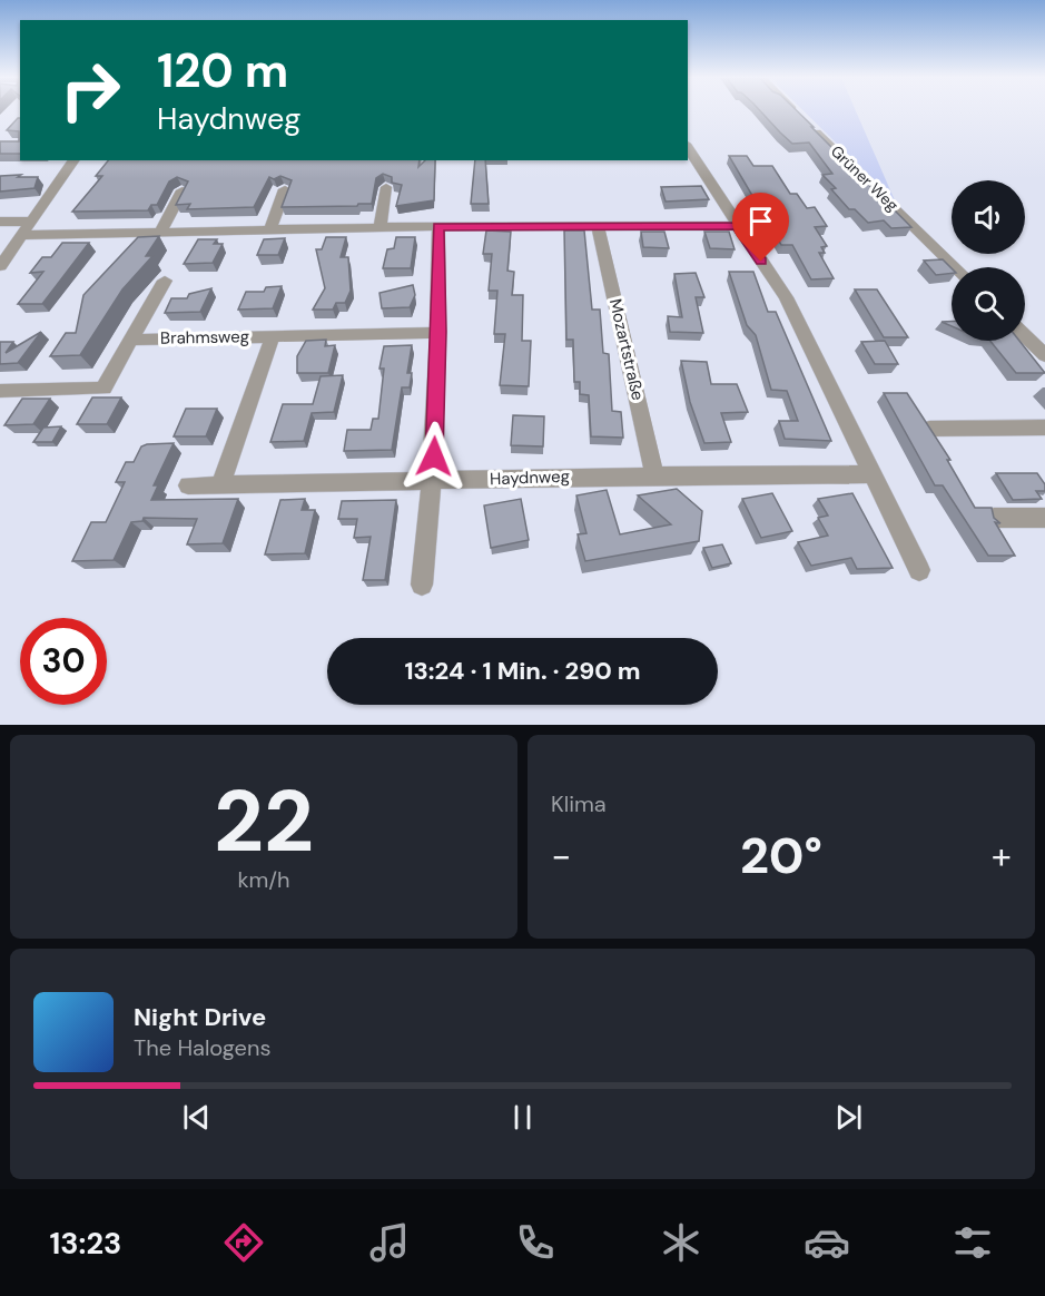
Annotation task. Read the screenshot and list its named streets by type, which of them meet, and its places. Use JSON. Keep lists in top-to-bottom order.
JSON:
{
  "streets": {
    "street": [
      "Grüner Weg",
      "Brahmsweg",
      "Mozartstraße",
      "Haydnweg"
    ]
  },
  "crossings": [
    ["Mozartstraße", "Haydnweg"]
  ],
  "page": {
    "turn": ["120 m", "Haydnweg"],
    "limit": "30",
    "trip": "13:24 · 1 Min. · 290 m",
    "tile": [
      ["22", "km/h"],
      "Klima"
    ],
    "heat": ["−", "20°", "+"],
    "song": ["Night Drive", "The Halogens"],
    "tabs": "13:23"
  }
}
